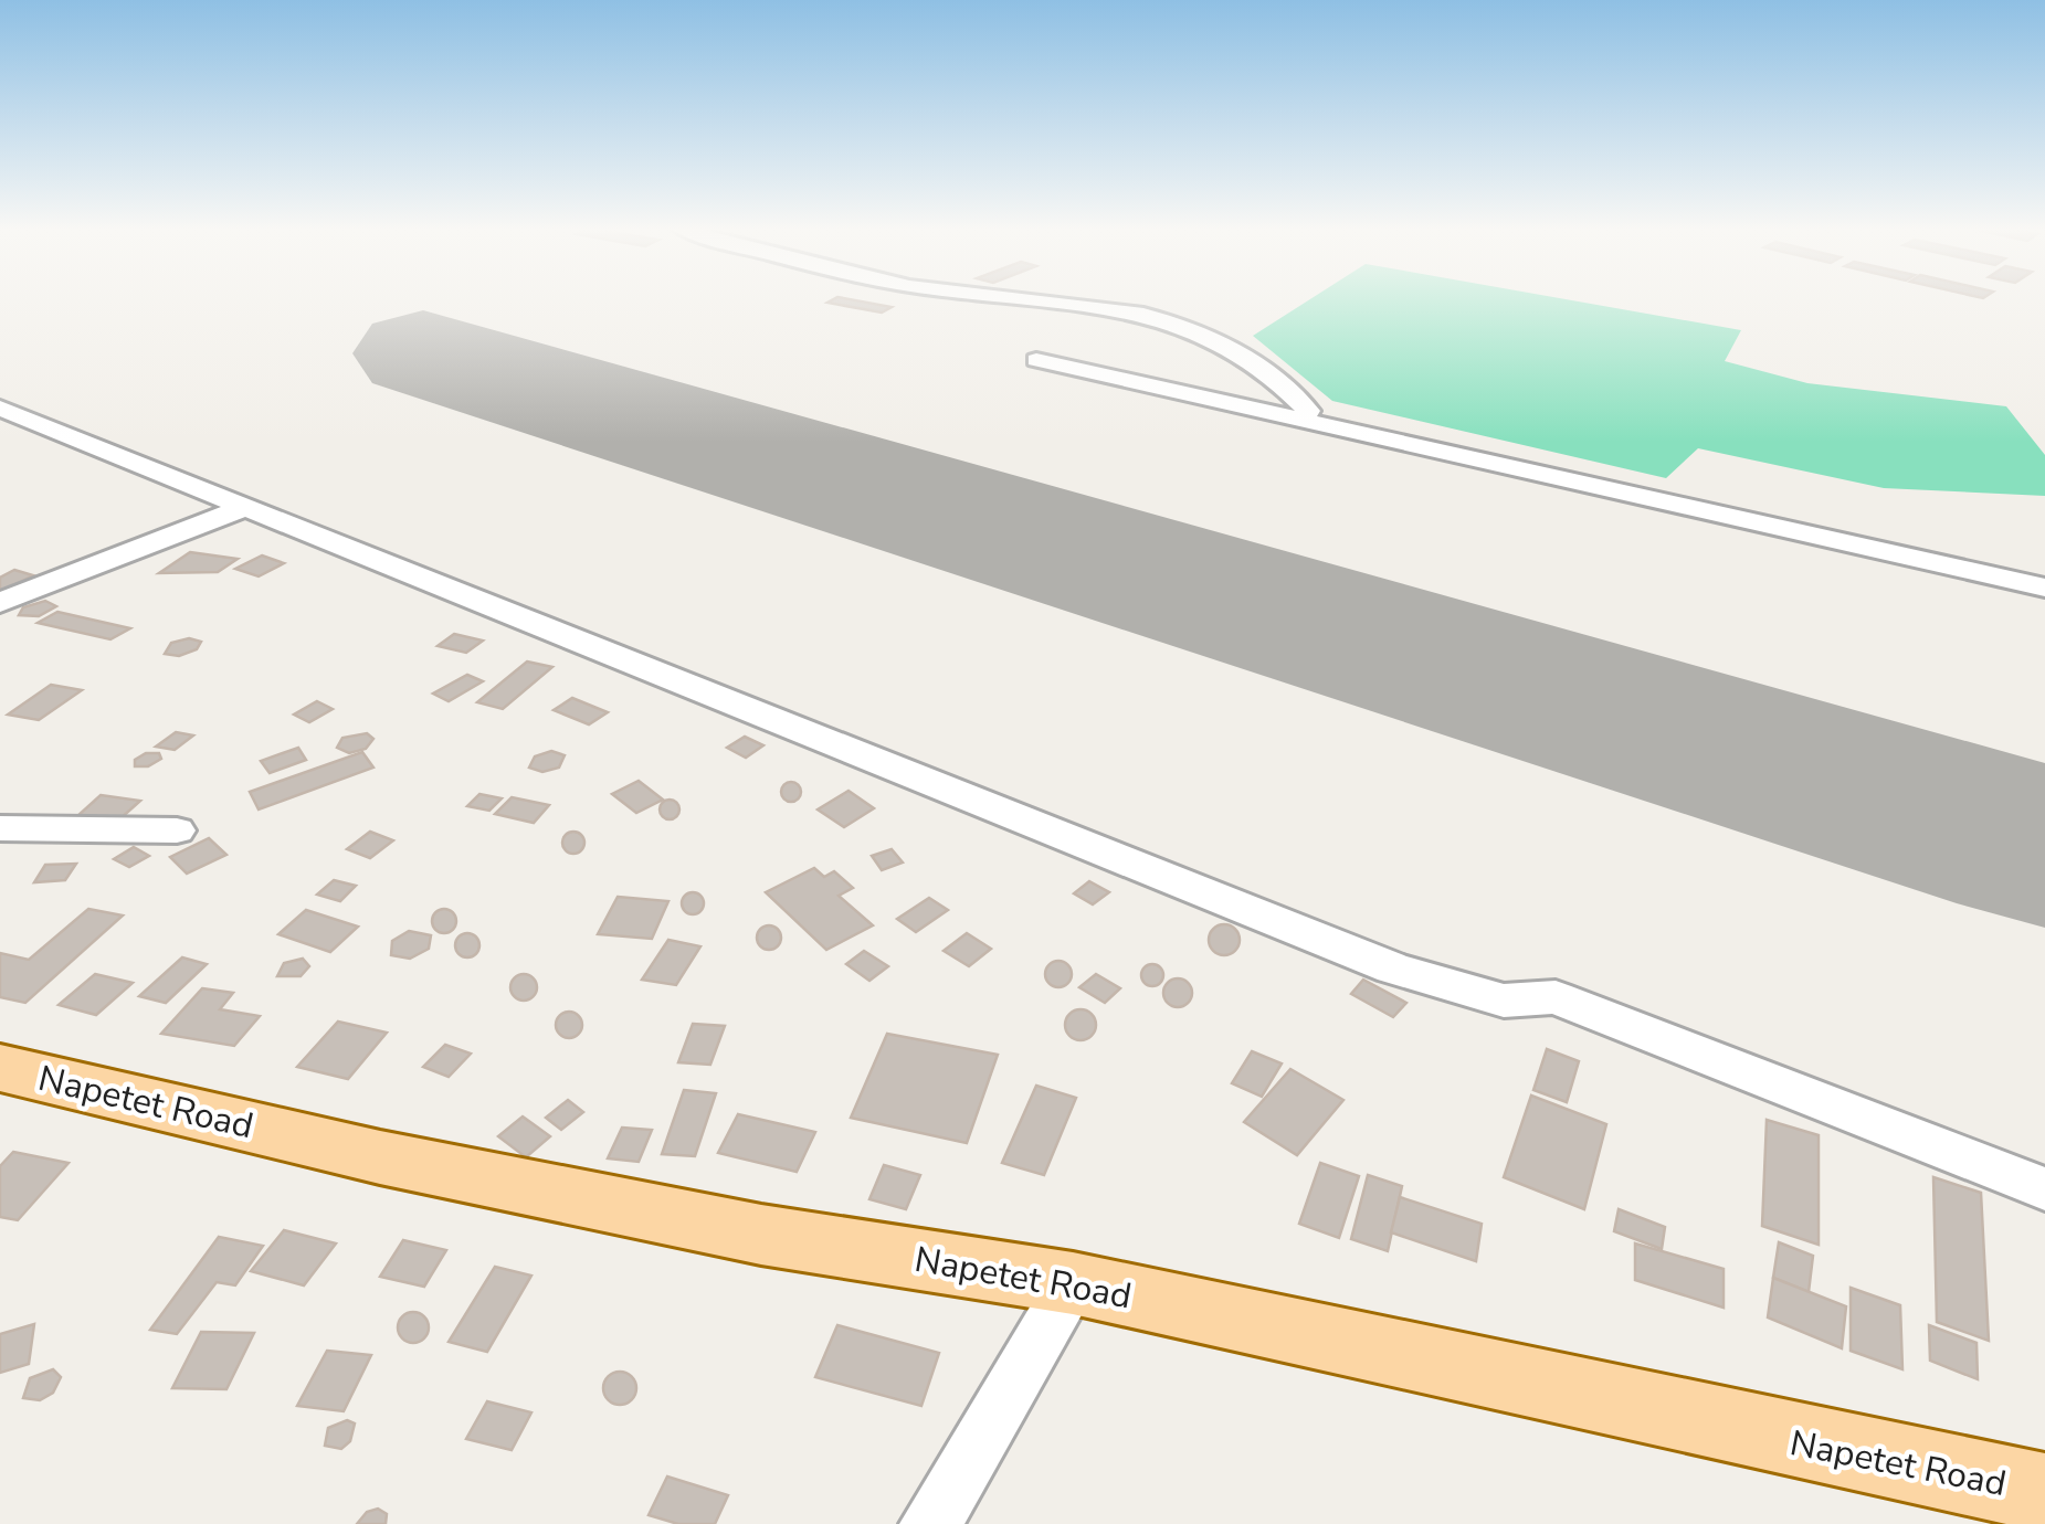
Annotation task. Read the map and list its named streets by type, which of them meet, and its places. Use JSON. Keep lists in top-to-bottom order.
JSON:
{
  "streets": {
    "main road": ["Napetet Road"]
  }
}
